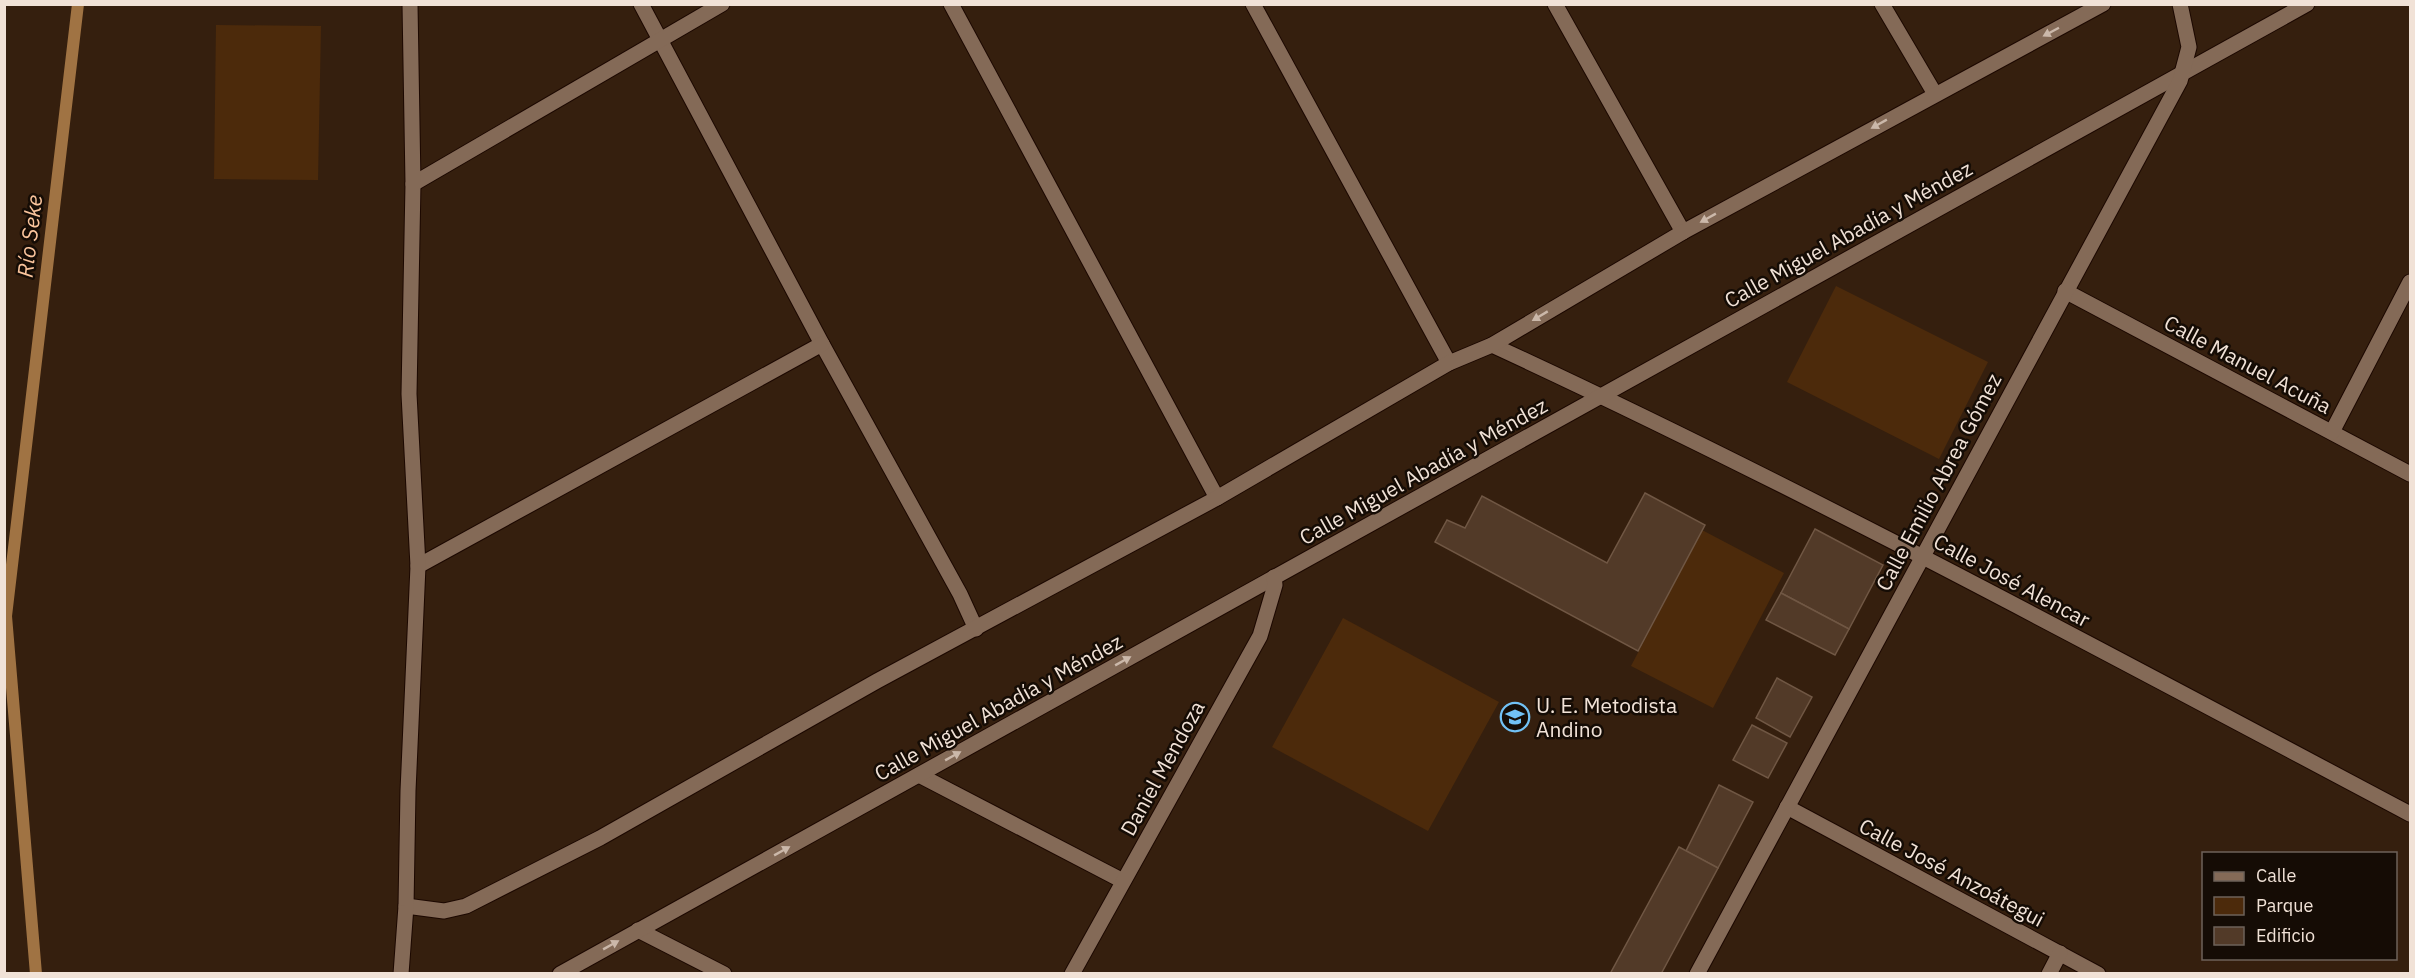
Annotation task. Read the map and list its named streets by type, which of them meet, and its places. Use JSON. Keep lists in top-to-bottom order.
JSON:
{
  "streets": {
    "street": [
      "Calle Miguel Abadía y Méndez",
      "Calle Manuel Acuña",
      "Calle Emilio Abrea Gómez",
      "Calle José Alencar",
      "Daniel Mendoza",
      "Calle José Anzoátegui"
    ]
  },
  "crossings": [
    ["Calle Miguel Abadía y Méndez", "Calle Emilio Abrea Gómez"],
    ["Calle Miguel Abadía y Méndez", "Calle José Alencar"],
    ["Calle Miguel Abadía y Méndez", "Daniel Mendoza"],
    ["Calle Manuel Acuña", "Calle Emilio Abrea Gómez"],
    ["Calle Emilio Abrea Gómez", "Calle José Alencar"],
    ["Calle Emilio Abrea Gómez", "Calle José Anzoátegui"]
  ],
  "water": ["Río Seke"],
  "places": {
    "school or university": ["U. E. Metodista Andino"]
  },
  "legend": ["Calle", "Parque", "Edificio"]
}
